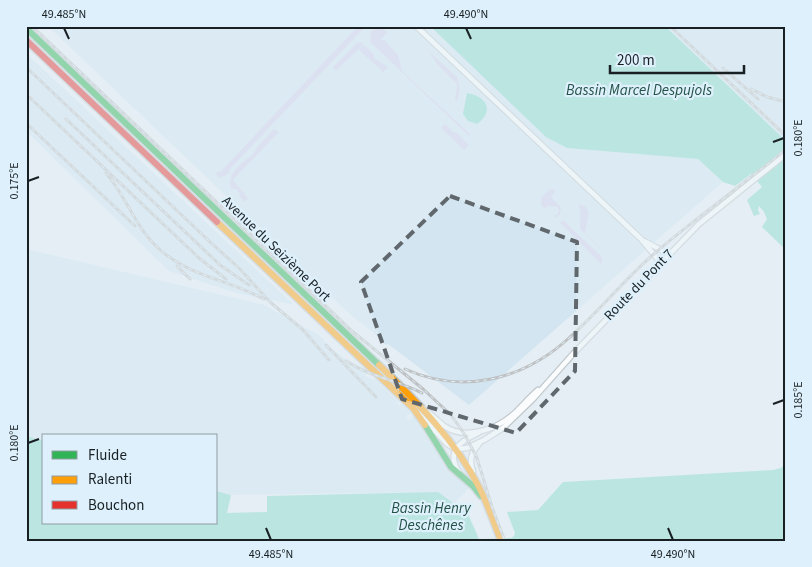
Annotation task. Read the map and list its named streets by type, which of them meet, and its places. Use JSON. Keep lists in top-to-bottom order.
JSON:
{
  "streets": {
    "main road": ["Avenue du Seizième Port"],
    "street": ["Route du Pont 7"]
  },
  "water": ["Bassin Marcel Despujols", "Bassin Henry Deschênes"],
  "legend": ["Fluide", "Ralenti", "Bouchon"],
  "scale_bar": "200 m",
  "coordinates": [
    "49.485°N",
    "49.490°N",
    "0.180°E",
    "0.175°E",
    "0.185°E"
  ]
}
